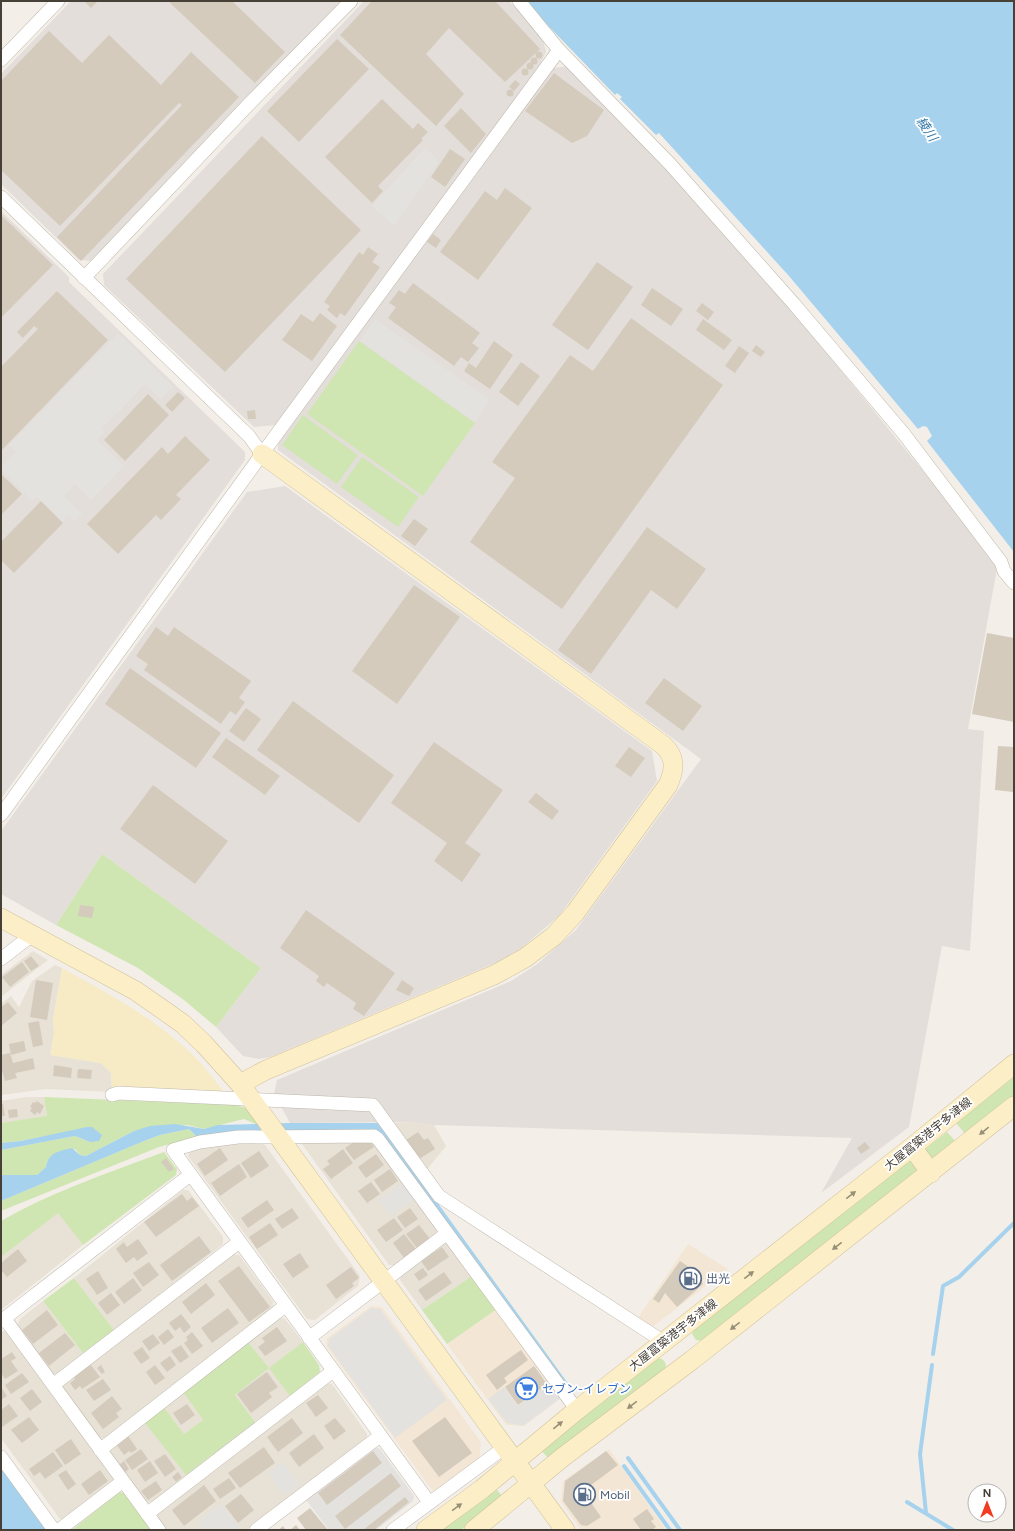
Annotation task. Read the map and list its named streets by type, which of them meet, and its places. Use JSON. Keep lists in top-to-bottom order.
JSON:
{
  "streets": {
    "street": ["大屋冨築港宇多津線"]
  },
  "water": ["綾川"],
  "places": {
    "fuel station": ["出光", "Mobil"],
    "supermarket": ["セブン-イレブン"]
  },
  "north": "top"
}
